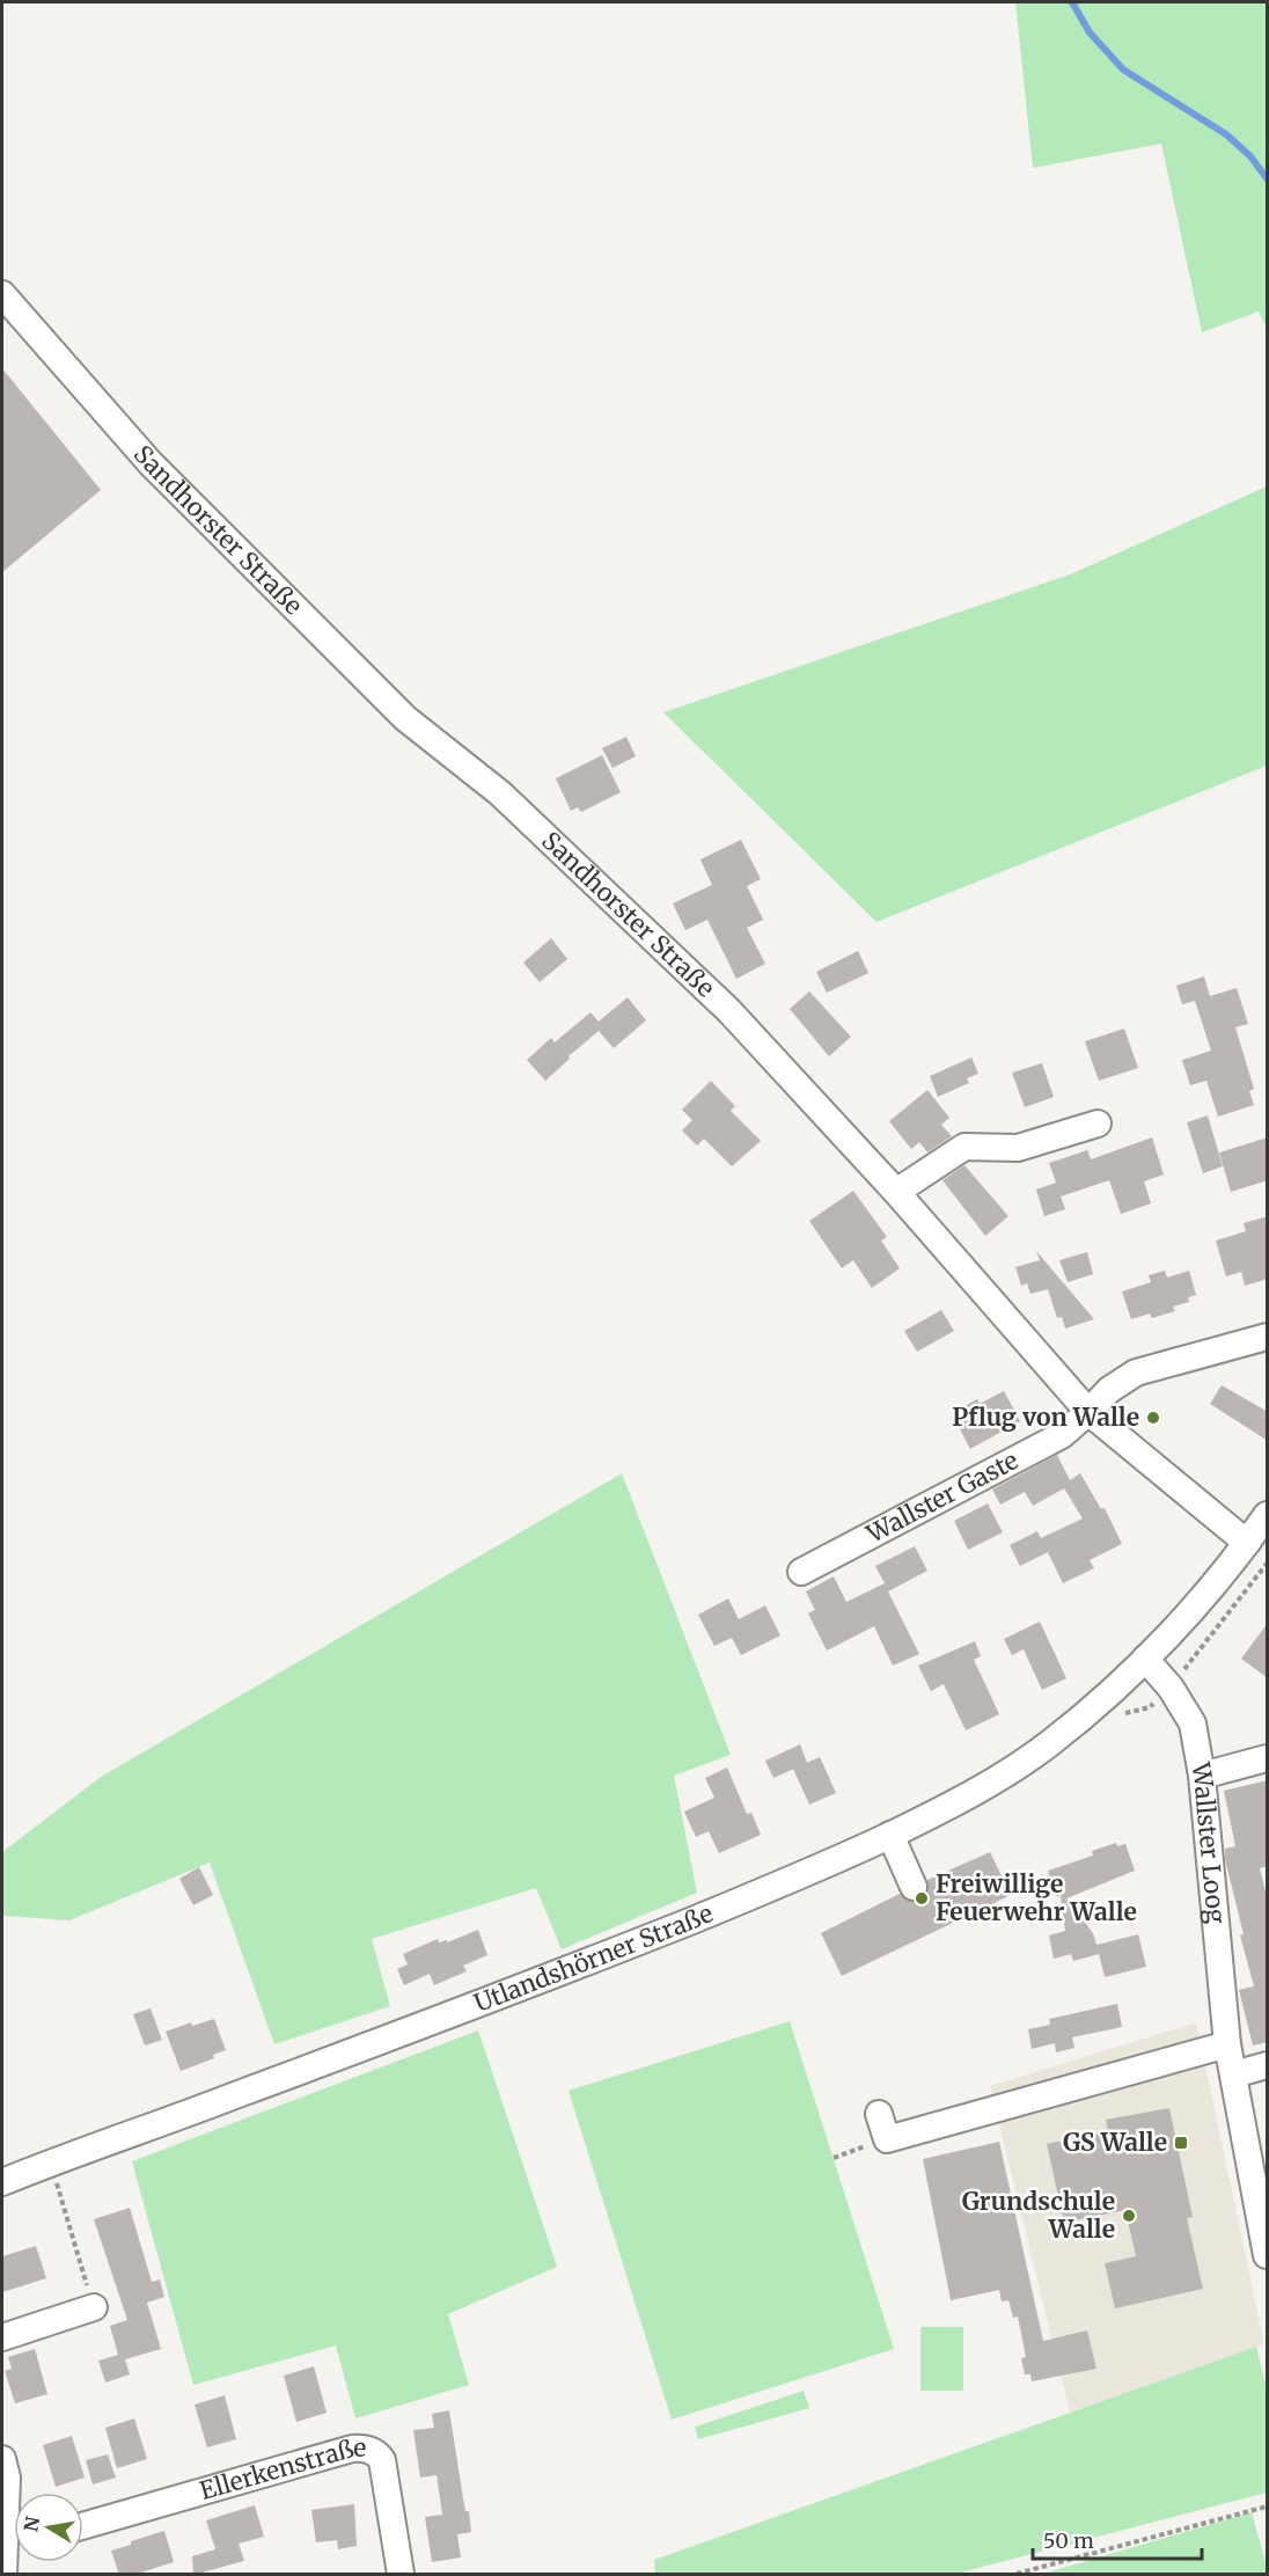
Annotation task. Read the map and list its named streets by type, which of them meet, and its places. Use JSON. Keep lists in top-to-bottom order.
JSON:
{
  "streets": {
    "street": [
      "Sandhorster Straße",
      "Wallster Gaste",
      "Wallster Loog",
      "Utlandshörner Straße",
      "Ellerkenstraße"
    ]
  },
  "crossings": [
    ["Sandhorster Straße", "Wallster Gaste"],
    ["Sandhorster Straße", "Utlandshörner Straße"],
    ["Wallster Loog", "Utlandshörner Straße"]
  ],
  "places": {
    "other": ["Pflug von Walle", "Freiwillige Feuerwehr Walle", "Grundschule Walle"],
    "transit": ["GS Walle"]
  },
  "scale_bar": "50 m",
  "north": "left"
}
